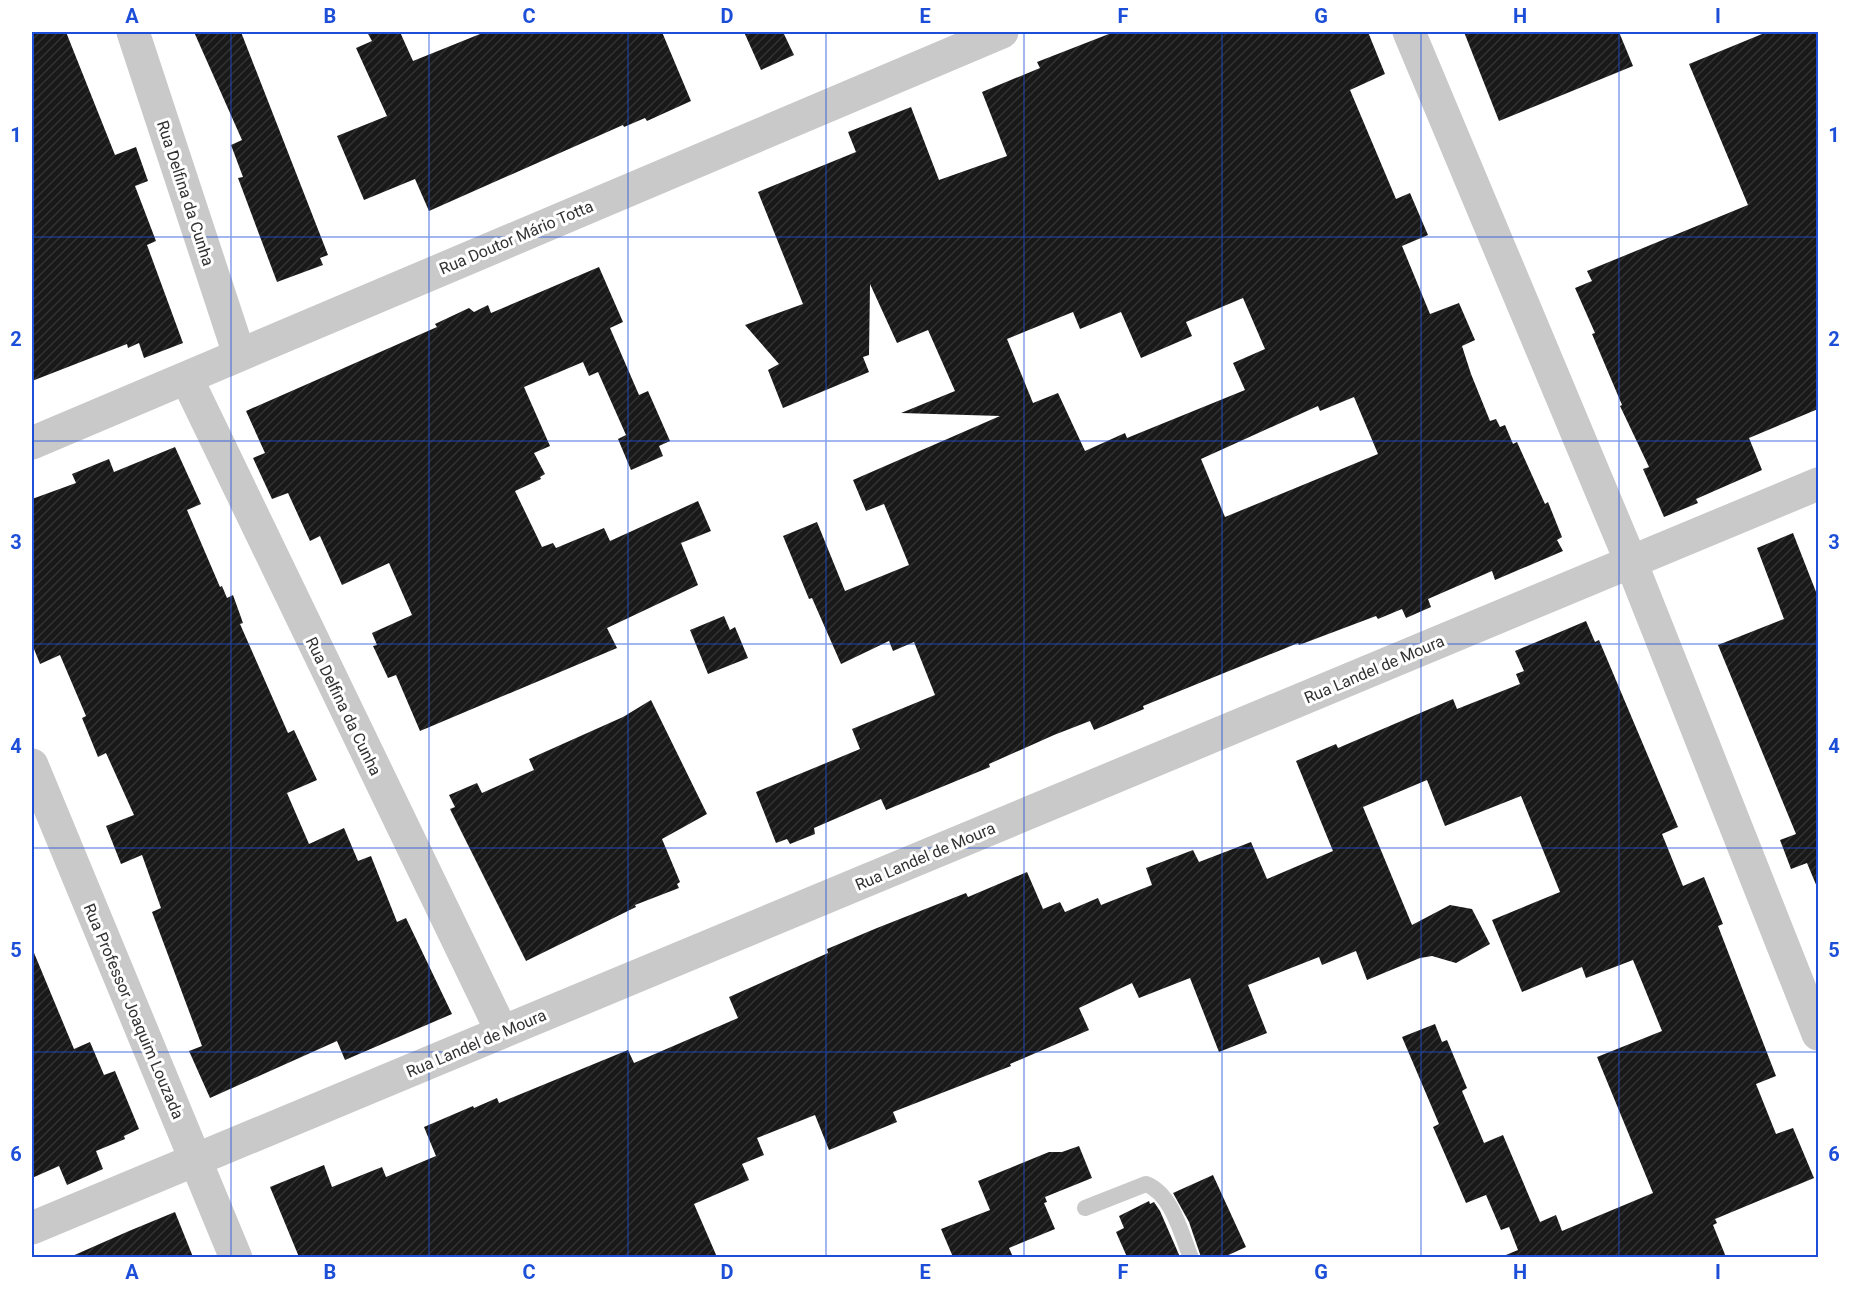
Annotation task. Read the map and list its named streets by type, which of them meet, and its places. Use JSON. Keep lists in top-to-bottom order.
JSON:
{
  "streets": {
    "street": [
      "Rua Delfina da Cunha",
      "Rua Doutor Mário Totta",
      "Rua Landel de Moura",
      "Rua Professor Joaquim Louzada"
    ]
  },
  "crossings": [
    ["Rua Delfina da Cunha", "Rua Doutor Mário Totta"],
    ["Rua Delfina da Cunha", "Rua Landel de Moura"],
    ["Rua Landel de Moura", "Rua Professor Joaquim Louzada"]
  ],
  "grid": {
    "columns": [
      "A",
      "B",
      "C",
      "D",
      "E",
      "F",
      "G",
      "H",
      "I"
    ],
    "rows": [
      "1",
      "2",
      "3",
      "4",
      "5",
      "6"
    ]
  }
}
